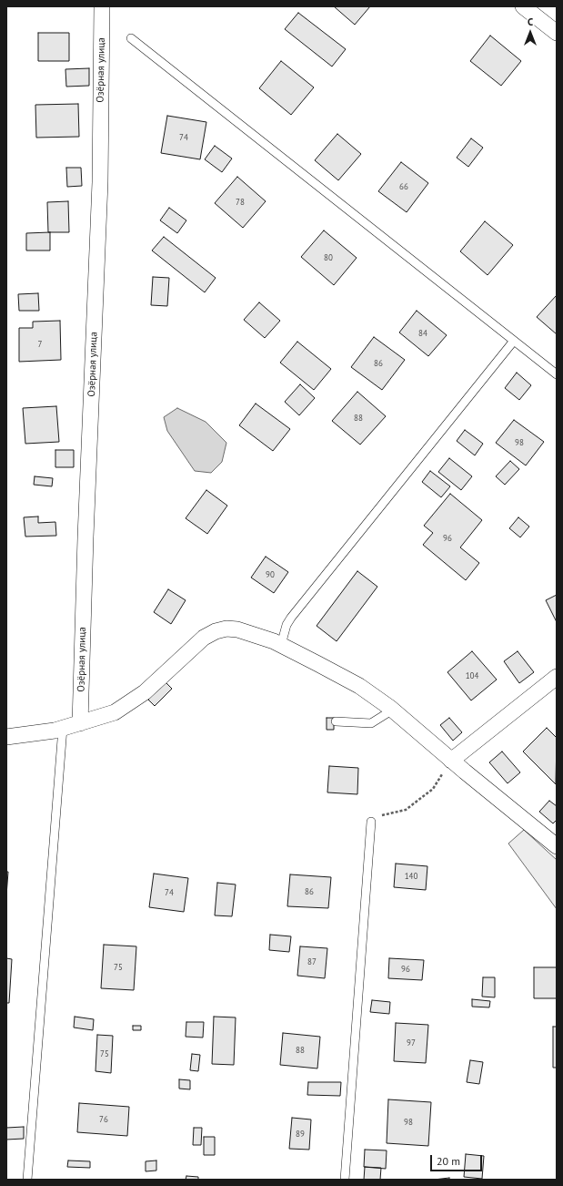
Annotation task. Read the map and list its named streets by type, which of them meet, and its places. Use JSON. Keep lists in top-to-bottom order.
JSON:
{
  "streets": {
    "street": ["Озёрная улица"]
  },
  "house_numbers": [
    "74",
    "66",
    "78",
    "80",
    "84",
    "7",
    "86",
    "88",
    "98",
    "96",
    "90",
    "104",
    "140",
    "86",
    "74",
    "87",
    "75",
    "96",
    "97",
    "88",
    "75",
    "76",
    "98",
    "89"
  ],
  "scale_bar": "20 m",
  "north": "top"
}
